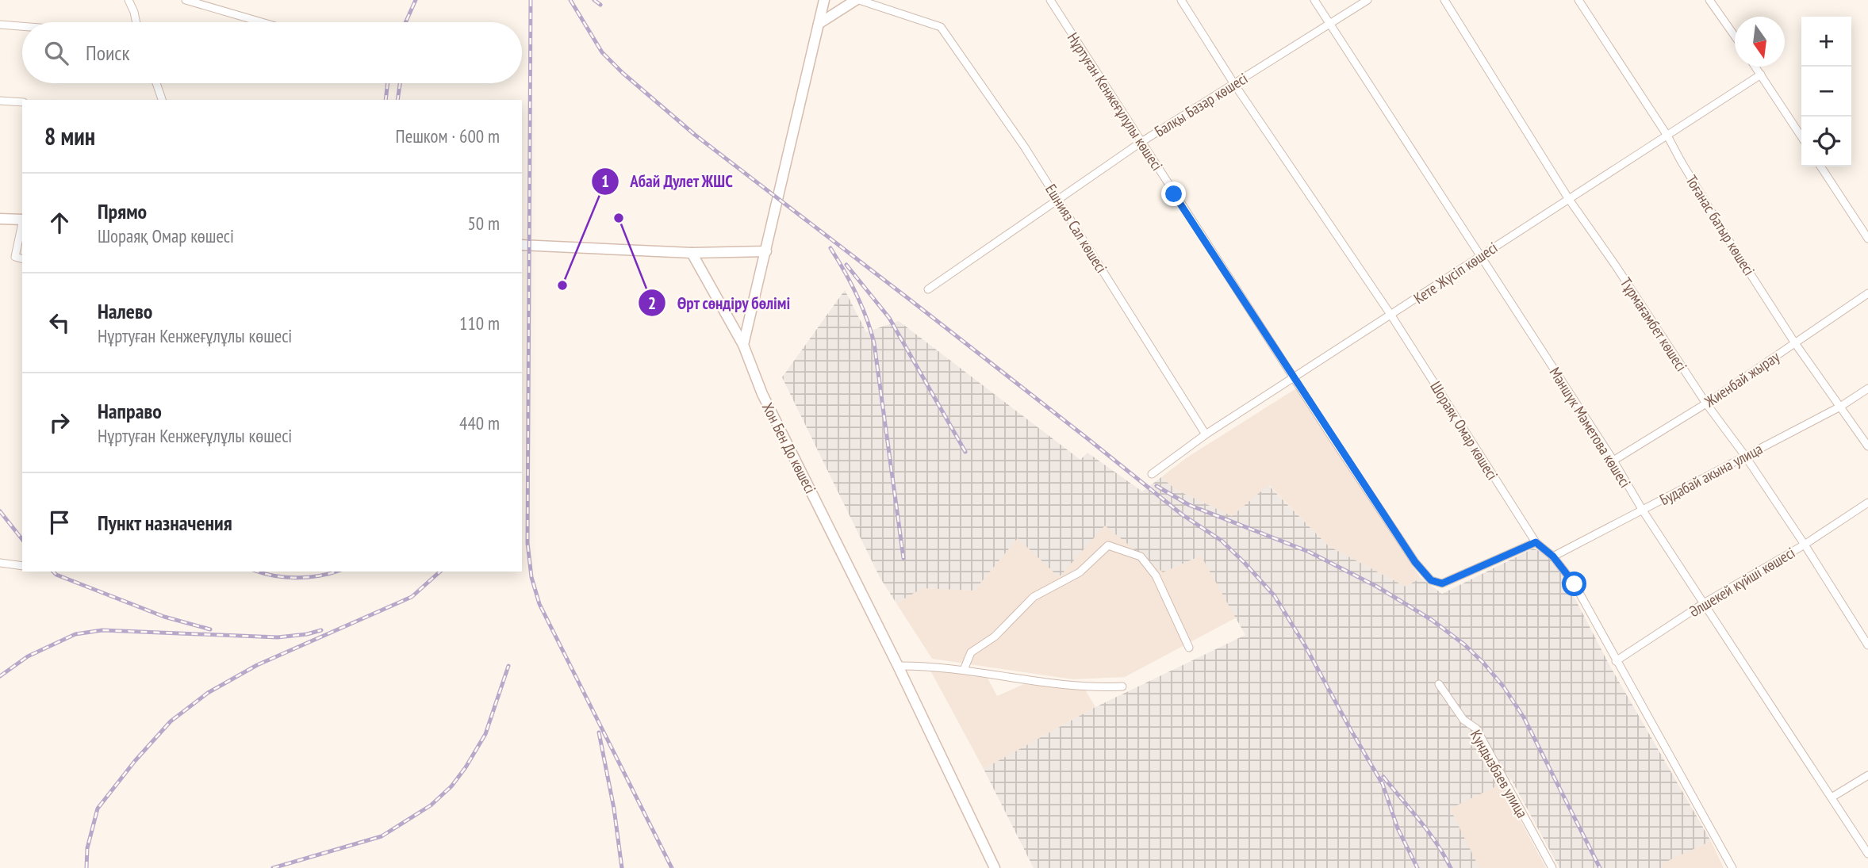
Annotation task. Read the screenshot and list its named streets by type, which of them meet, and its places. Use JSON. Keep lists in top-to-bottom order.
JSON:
{
  "streets": {
    "street": [
      "Нұртуған Кенжеғұлұлы көшесі",
      "Балқы Базар көшесі",
      "Тоғанас батыр көшесі",
      "Ешнияз Сал көшесі",
      "Кете Жүсіп көшесі",
      "Тұрмағамбет көшесі",
      "Жиенбай жырау",
      "Мәншүк Мәметова көшесі",
      "Шораяқ Омар көшесі",
      "Хон Бен До көшесі",
      "Будабай акына улица",
      "Әлшекей күйші көшесі",
      "Кундызбаев улица"
    ]
  },
  "crossings": [
    ["Нұртуған Кенжеғұлұлы көшесі", "Балқы Базар көшесі"],
    ["Нұртуған Кенжеғұлұлы көшесі", "Кете Жүсіп көшесі"],
    ["Нұртуған Кенжеғұлұлы көшесі", "Шораяқ Омар көшесі"],
    ["Балқы Базар көшесі", "Ешнияз Сал көшесі"],
    ["Балқы Базар көшесі", "Мәншүк Мәметова көшесі"],
    ["Балқы Базар көшесі", "Шораяқ Омар көшесі"],
    ["Тоғанас батыр көшесі", "Кете Жүсіп көшесі"],
    ["Тоғанас батыр көшесі", "Жиенбай жырау"],
    ["Тоғанас батыр көшесі", "Будабай акына улица"],
    ["Ешнияз Сал көшесі", "Кете Жүсіп көшесі"],
    ["Кете Жүсіп көшесі", "Тұрмағамбет көшесі"],
    ["Кете Жүсіп көшесі", "Мәншүк Мәметова көшесі"],
    ["Кете Жүсіп көшесі", "Шораяқ Омар көшесі"],
    ["Тұрмағамбет көшесі", "Жиенбай жырау"],
    ["Тұрмағамбет көшесі", "Будабай акына улица"],
    ["Тұрмағамбет көшесі", "Әлшекей күйші көшесі"],
    ["Жиенбай жырау", "Мәншүк Мәметова көшесі"],
    ["Мәншүк Мәметова көшесі", "Будабай акына улица"],
    ["Мәншүк Мәметова көшесі", "Әлшекей күйші көшесі"],
    ["Шораяқ Омар көшесі", "Будабай акына улица"],
    ["Шораяқ Омар көшесі", "Әлшекей күйші көшесі"]
  ],
  "places": ["Өрт сөндіру бөлімі", "Абай Дулет ЖШС"],
  "north": "bottom",
  "page": {
    "map_buttons": ["+", "−"],
    "search": "Поиск",
    "heading": ["8 мин", "Пешком · 600 m"],
    "list": [
      ["Прямо", "Шораяқ Омар көшесі", "50 m"],
      ["Налево", "Нұртуған Кенжеғұлұлы көшесі", "110 m"],
      ["Направо", "Нұртуған Кенжеғұлұлы көшесі", "440 m"],
      "Пункт назначения"
    ]
  }
}
